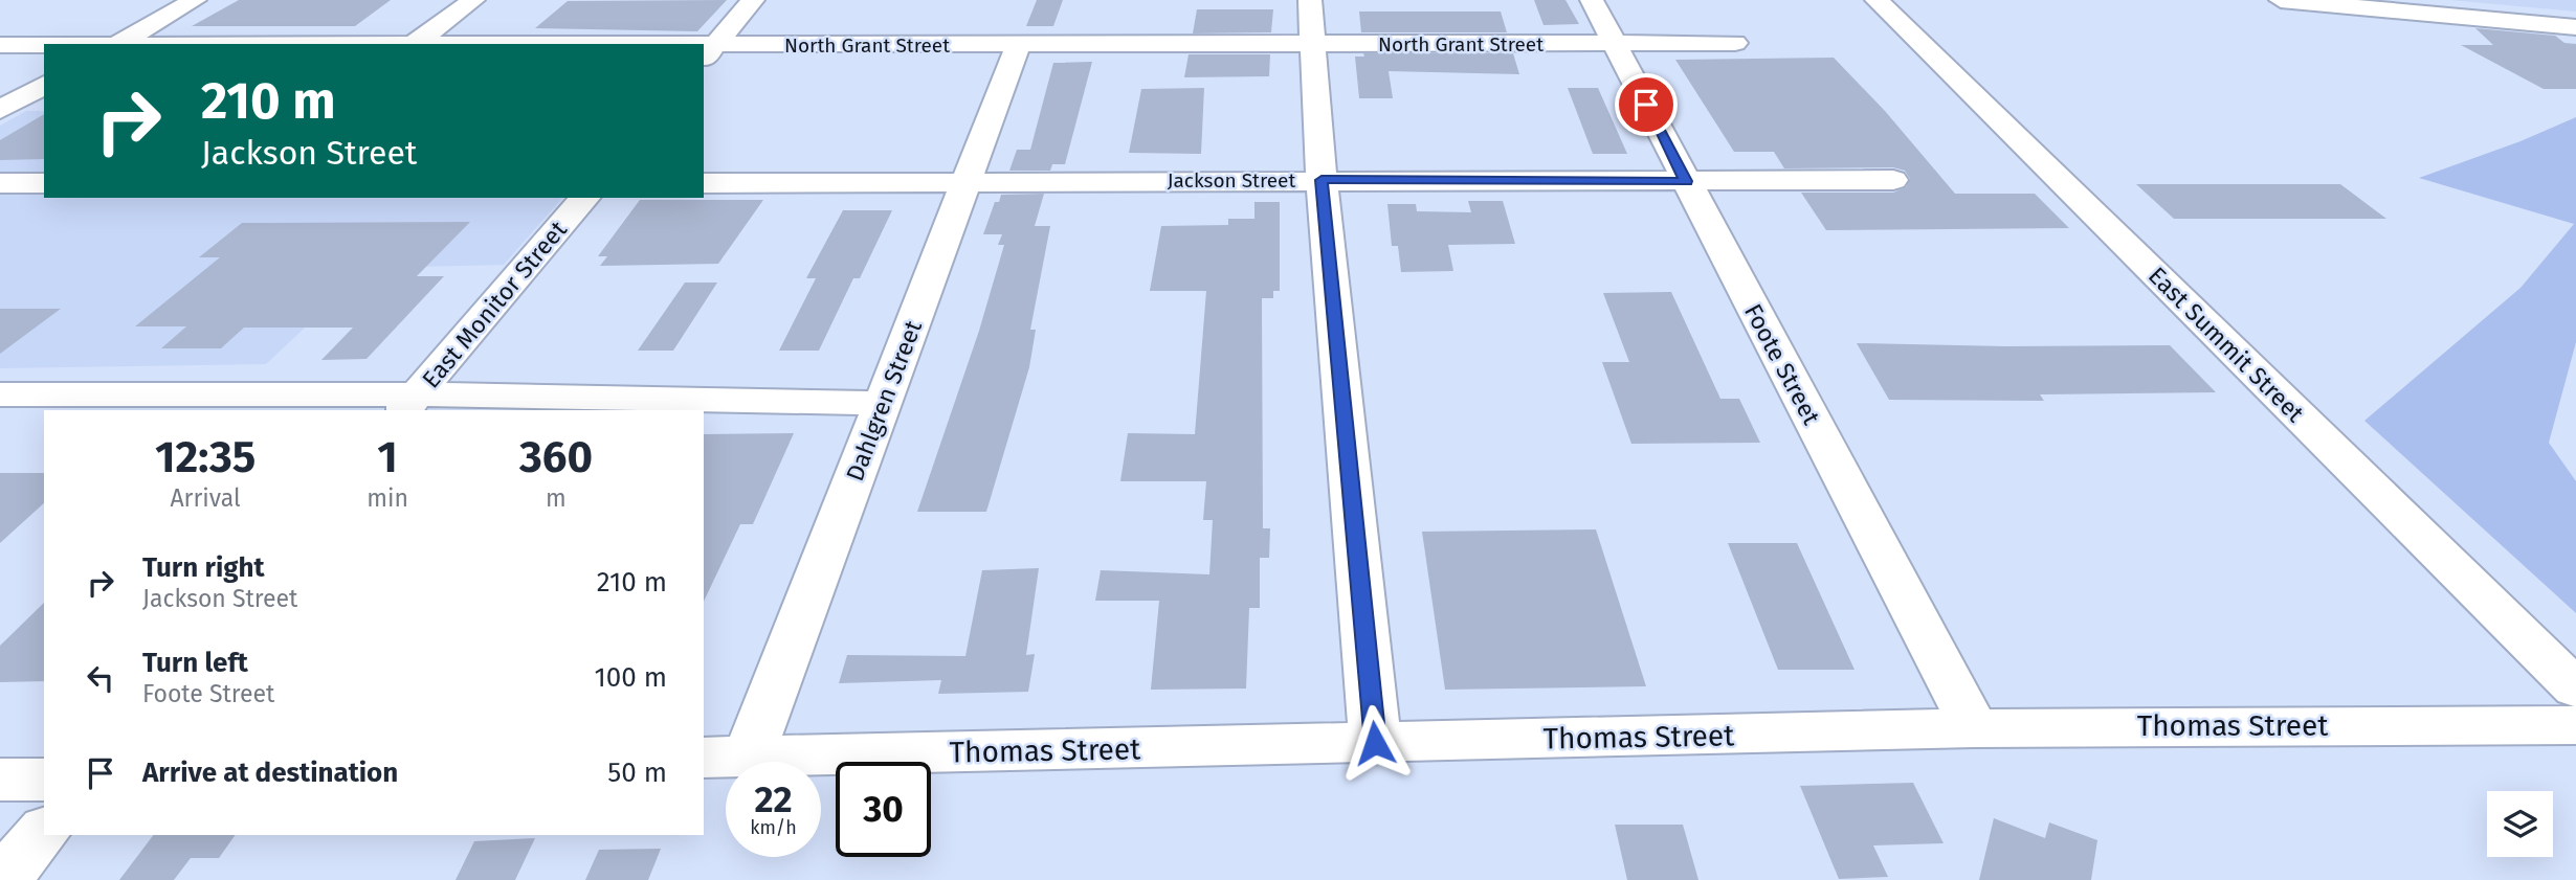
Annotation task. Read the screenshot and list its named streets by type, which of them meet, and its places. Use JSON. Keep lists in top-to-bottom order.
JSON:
{
  "streets": {
    "street": [
      "North Grant Street",
      "Jackson Street",
      "East Monitor Street",
      "East Summit Street",
      "Foote Street",
      "Dahlgren Street",
      "Thomas Street"
    ]
  },
  "crossings": [
    ["North Grant Street", "Foote Street"],
    ["North Grant Street", "Dahlgren Street"],
    ["Jackson Street", "Foote Street"],
    ["Jackson Street", "Dahlgren Street"],
    ["Foote Street", "Thomas Street"],
    ["Dahlgren Street", "Thomas Street"]
  ],
  "page": {
    "turn": ["210 m", "Jackson Street"],
    "eta": [
      "12:35",
      "Arrival",
      "1",
      "min",
      "360",
      "m"
    ],
    "list": [
      {
        "name": "Turn right",
        "note": "Jackson Street",
        "value": "210 m"
      },
      {
        "name": "Turn left",
        "note": "Foote Street",
        "value": "100 m"
      },
      {
        "name": "Arrive at destination",
        "value": "50 m"
      }
    ],
    "speed": "22 km/h",
    "limit": "30"
  }
}
